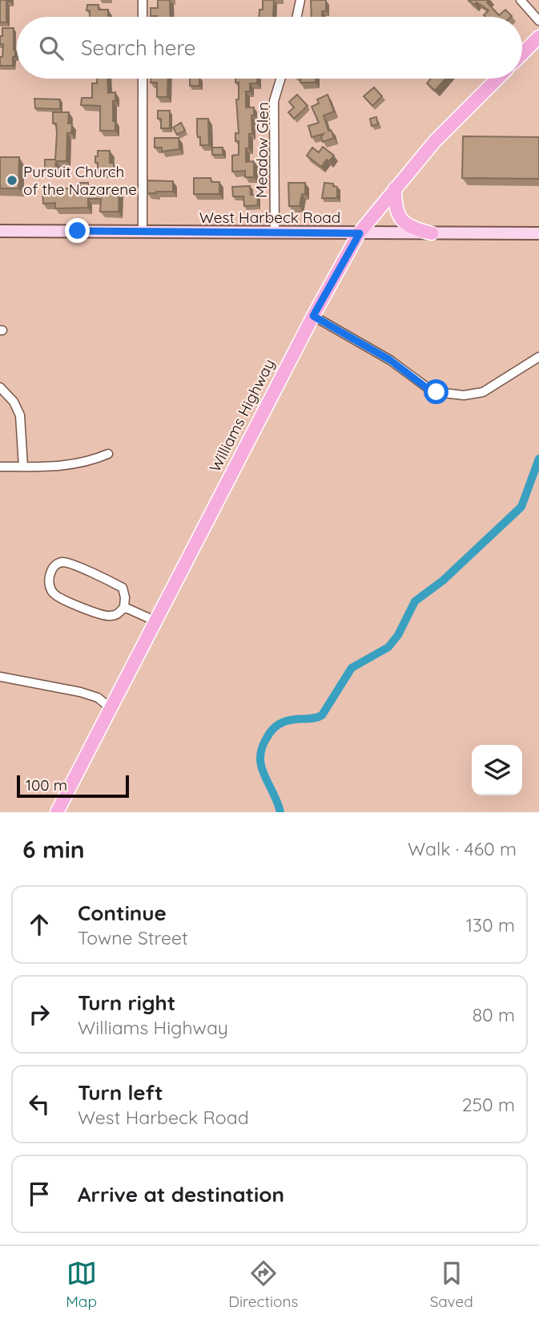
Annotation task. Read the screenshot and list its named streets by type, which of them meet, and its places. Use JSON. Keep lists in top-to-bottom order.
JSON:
{
  "streets": {
    "main road": ["Williams Highway"],
    "street": ["Meadow Glen", "West Harbeck Road"]
  },
  "crossings": [
    ["Meadow Glen", "West Harbeck Road"],
    ["West Harbeck Road", "Williams Highway"]
  ],
  "places": ["Pursuit Church of the Nazarene"],
  "scale_bar": "100 m",
  "page": {
    "search": "Search here",
    "scale": "100 m",
    "heading": ["6 min", "Walk · 460 m"],
    "list": [
      ["Continue", "Towne Street", "130 m"],
      ["Turn right", "Williams Highway", "80 m"],
      ["Turn left", "West Harbeck Road", "250 m"],
      "Arrive at destination"
    ],
    "nav": ["Map", "Directions", "Saved"]
  }
}
